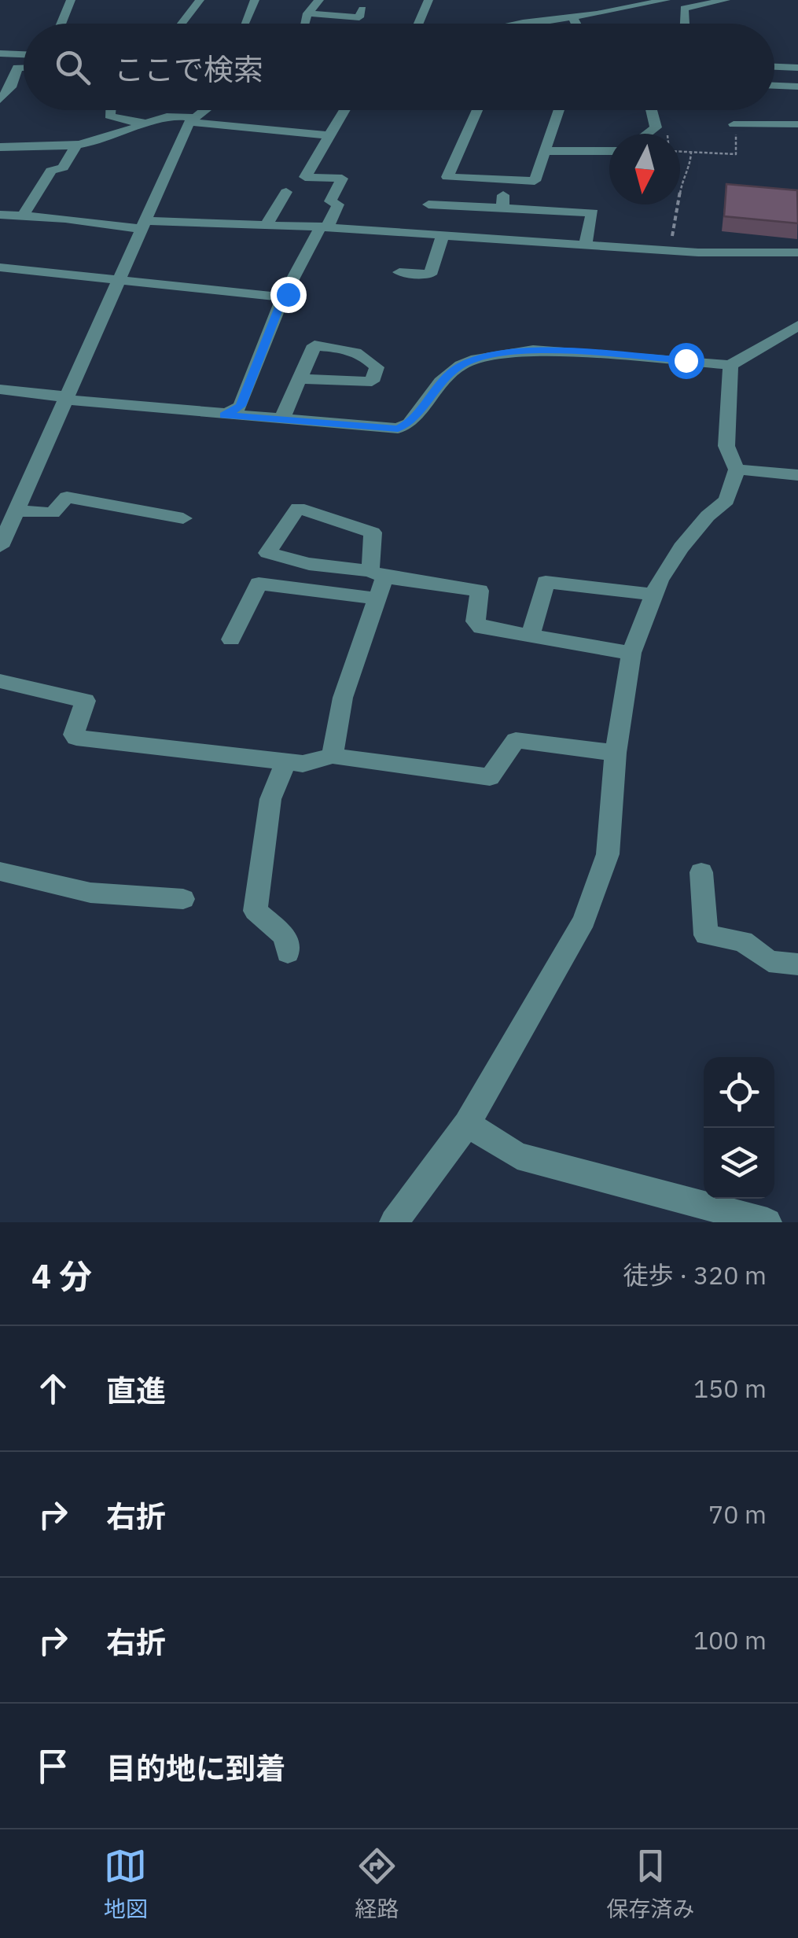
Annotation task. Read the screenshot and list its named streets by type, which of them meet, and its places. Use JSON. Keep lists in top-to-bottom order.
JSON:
{
  "north": "bottom",
  "page": {
    "search": "ここで検索",
    "heading": ["4 分", "徒歩 · 320 m"],
    "list": [
      ["直進", "150 m"],
      ["右折", "70 m"],
      ["右折", "100 m"],
      "目的地に到着"
    ],
    "nav": ["地図", "経路", "保存済み"]
  }
}
